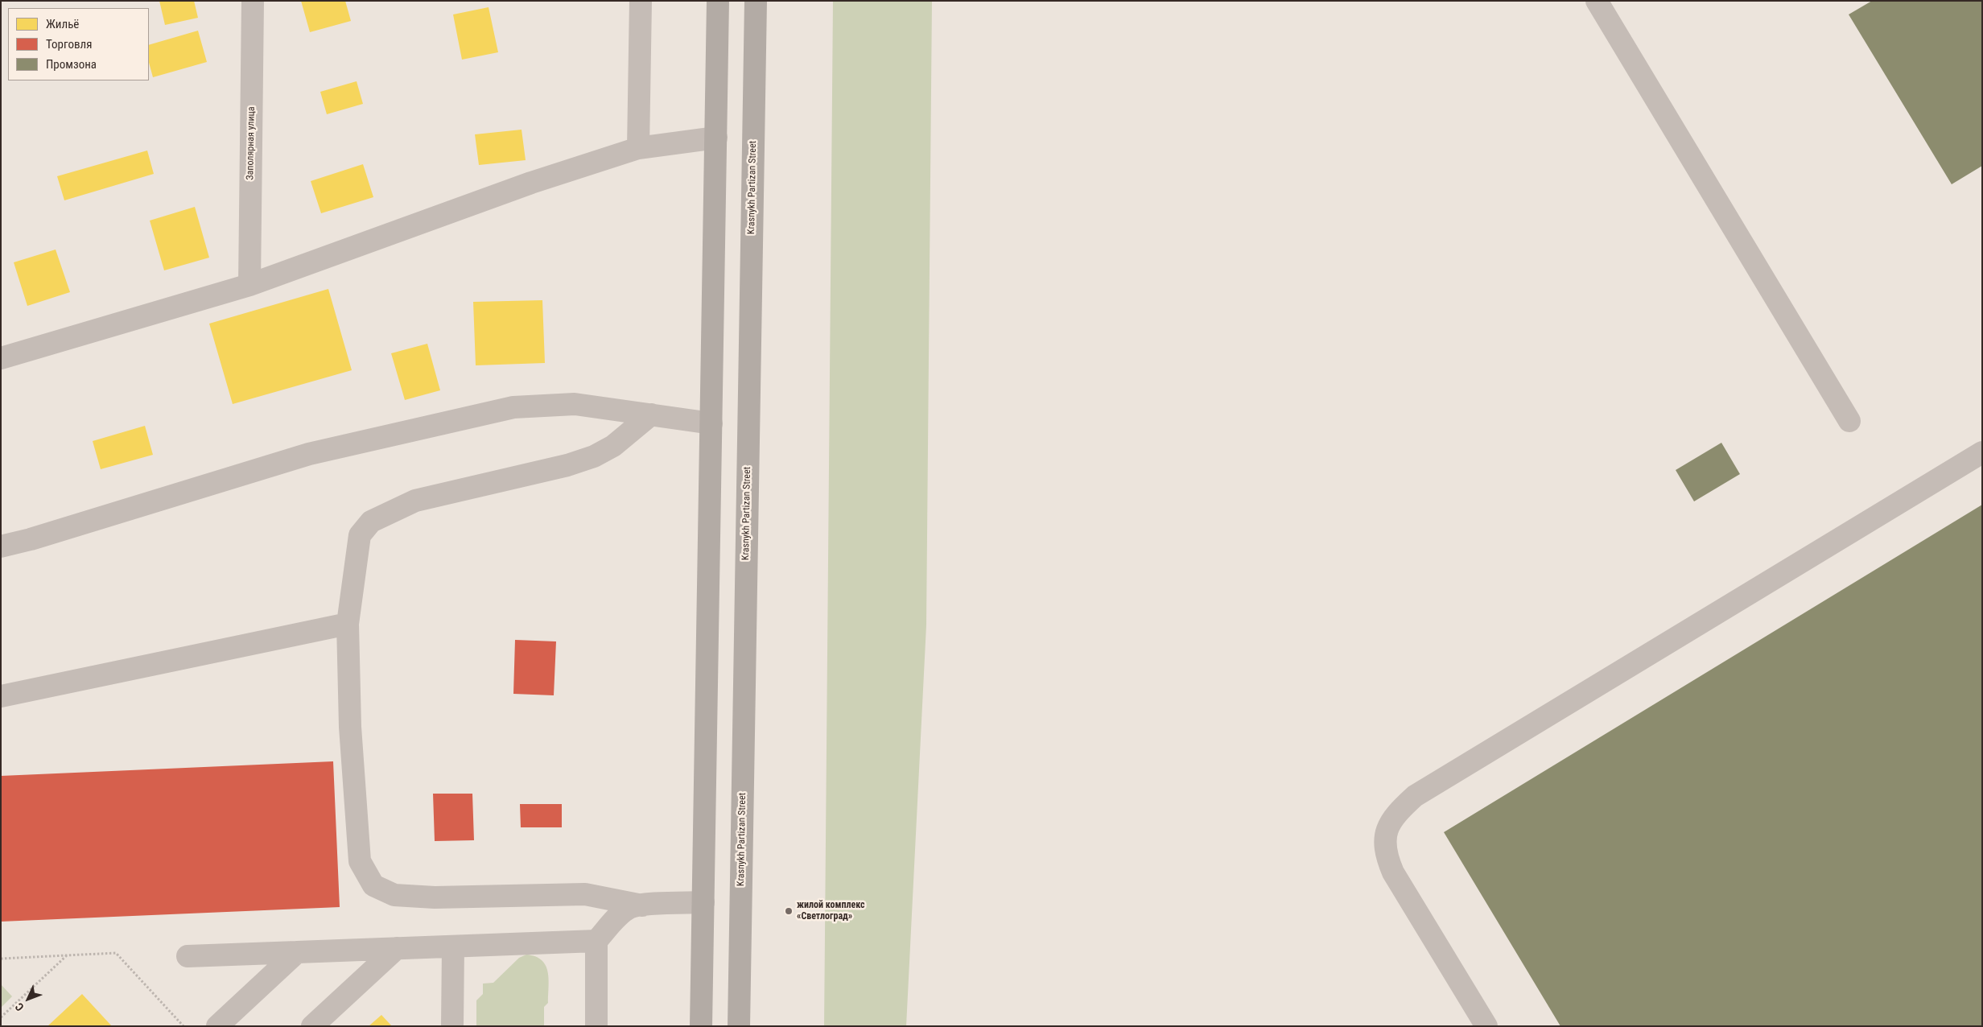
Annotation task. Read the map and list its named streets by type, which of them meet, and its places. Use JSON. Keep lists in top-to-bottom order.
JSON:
{
  "streets": {
    "main road": ["Krasnykh Partizan Street"],
    "street": ["Заполярная улица"]
  },
  "places": ["жилой комплекс «Светлоград»"],
  "legend": ["Жильё", "Торговля", "Промзона"],
  "north": "bottom left"
}
